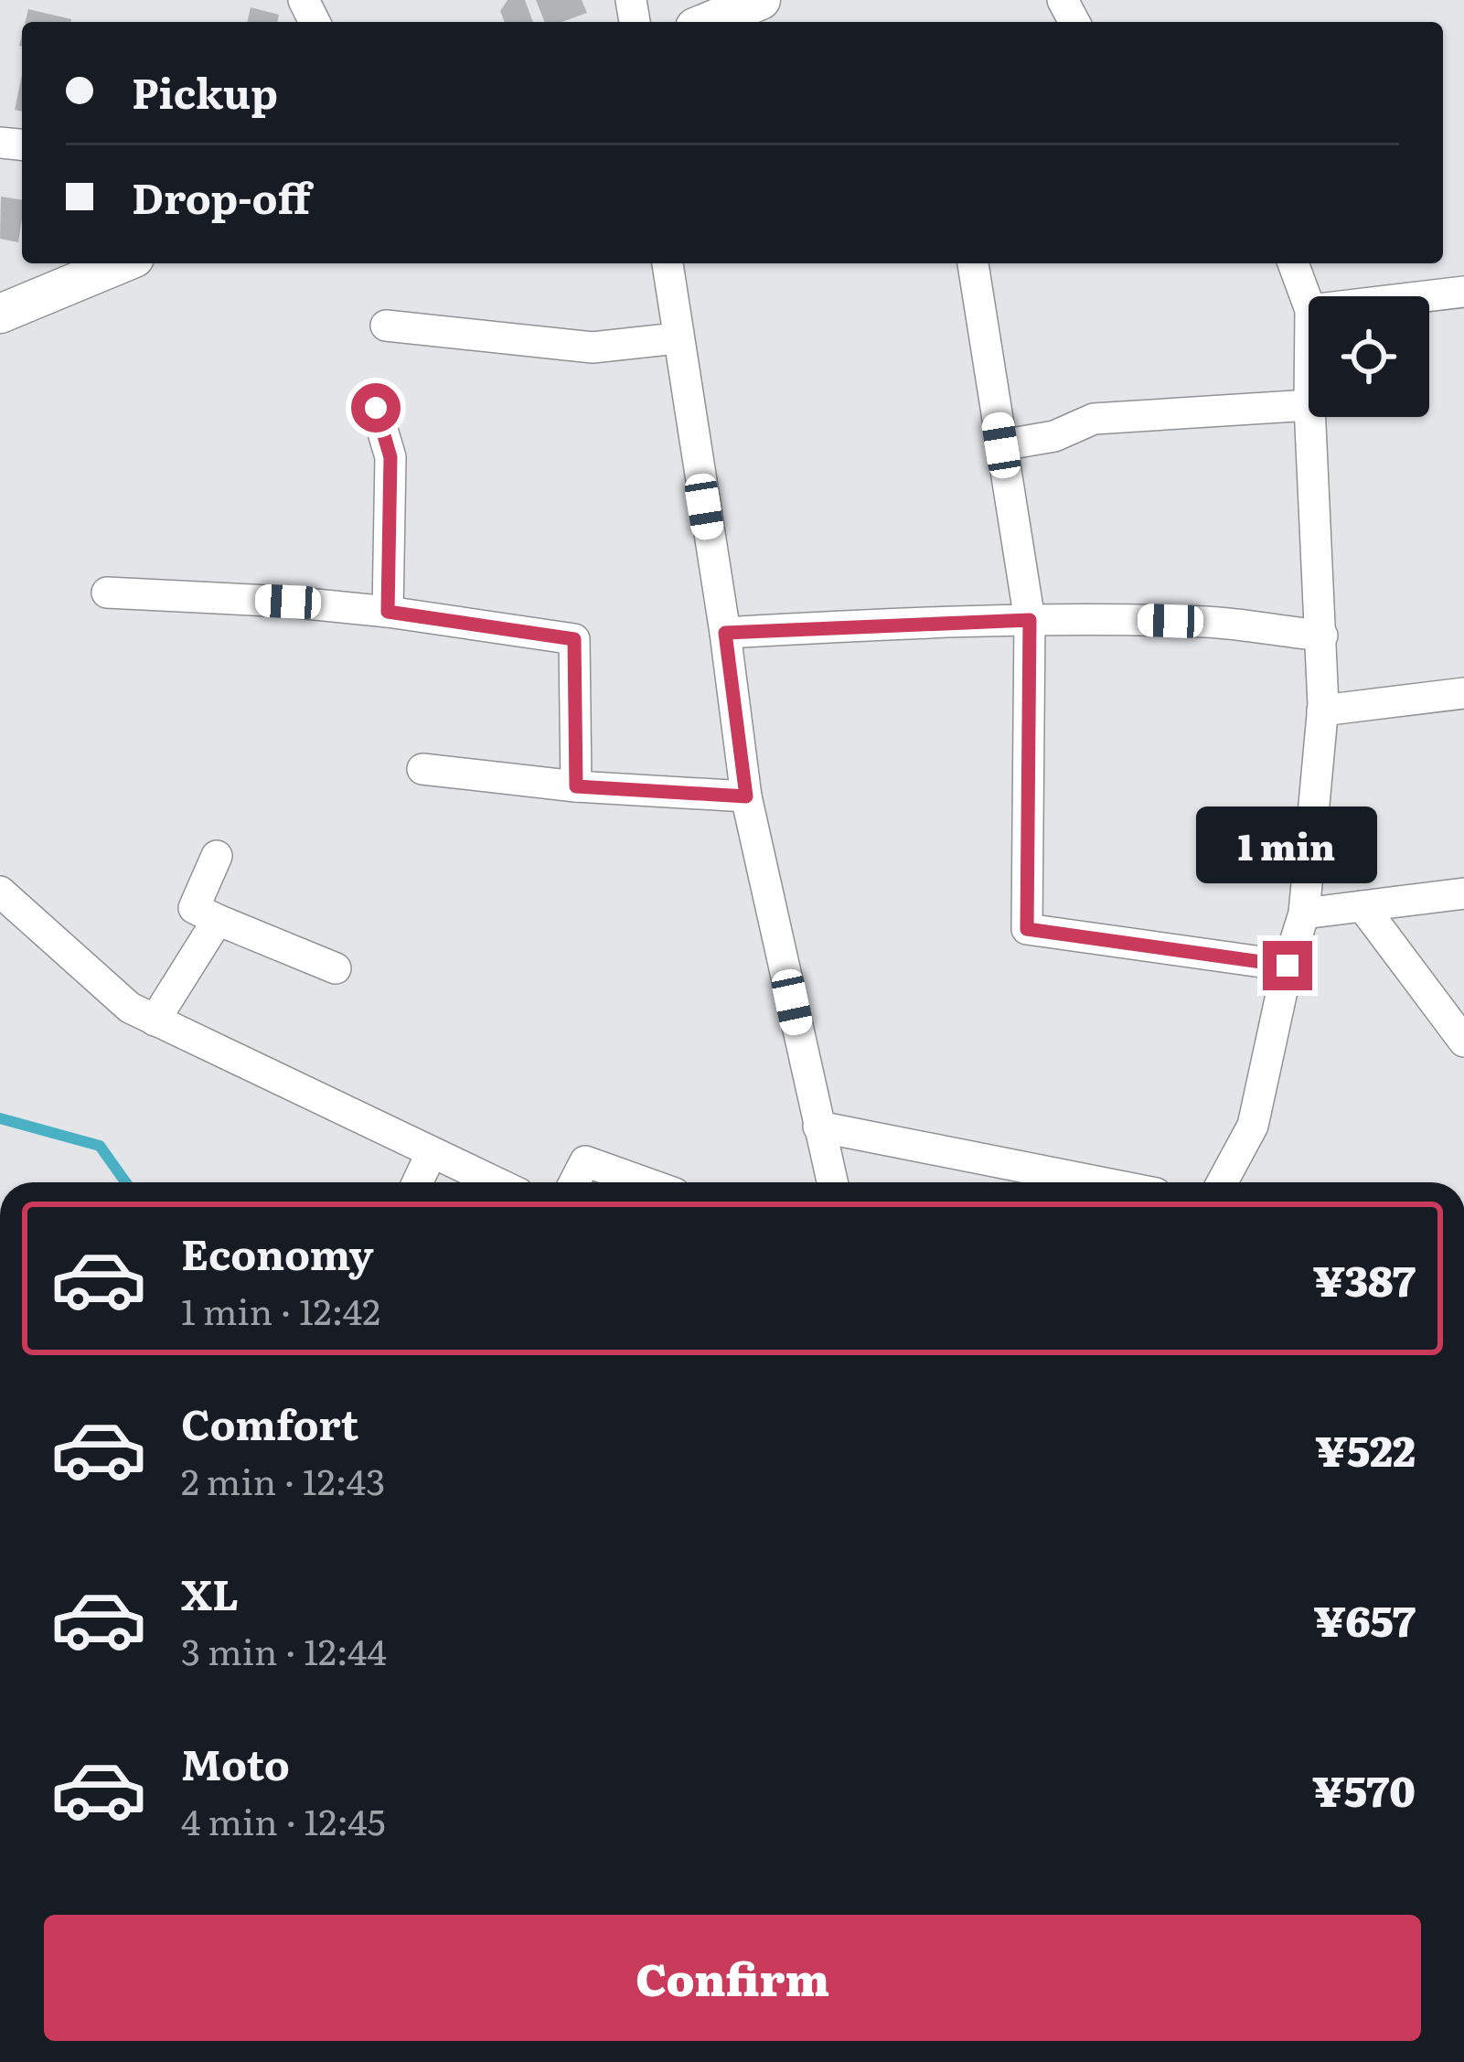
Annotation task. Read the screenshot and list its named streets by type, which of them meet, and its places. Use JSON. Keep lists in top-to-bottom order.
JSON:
{
  "page": {
    "banner": ["Pickup", "Drop-off"],
    "bubble": "1 min",
    "list": [
      {
        "name": "Economy",
        "note": "1 min · 12:42",
        "value": "¥387"
      },
      {
        "name": "Comfort",
        "note": "2 min · 12:43",
        "value": "¥522"
      },
      {
        "name": "XL",
        "note": "3 min · 12:44",
        "value": "¥657"
      },
      {
        "name": "Moto",
        "note": "4 min · 12:45",
        "value": "¥570"
      }
    ],
    "buttons": "Confirm"
  }
}
